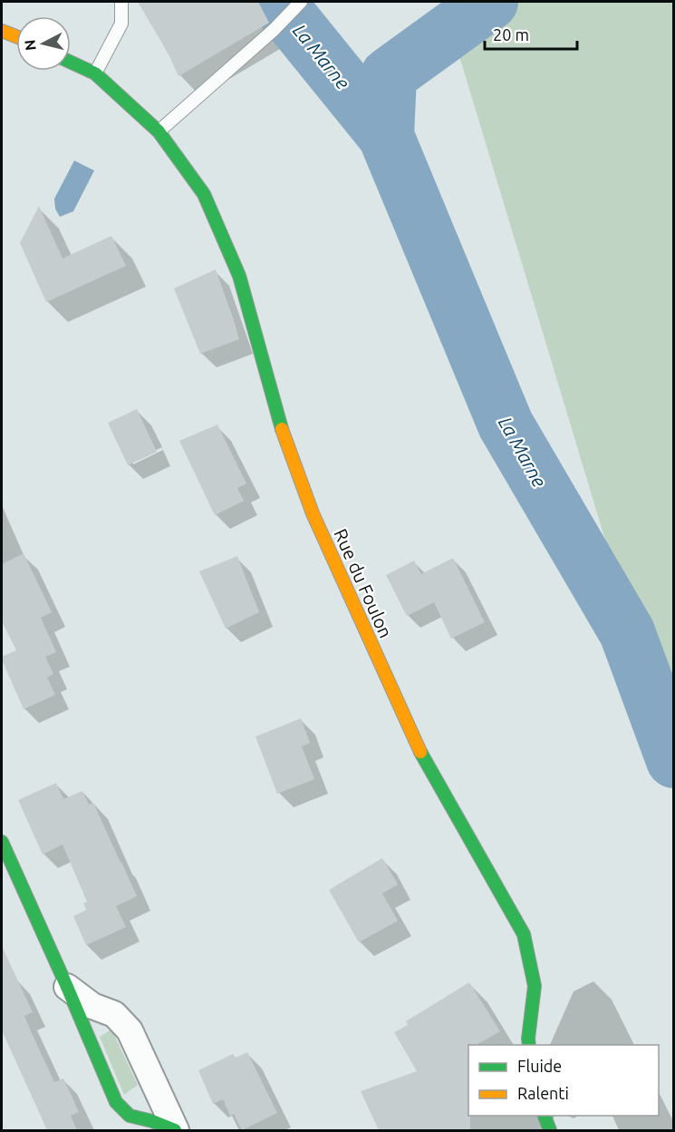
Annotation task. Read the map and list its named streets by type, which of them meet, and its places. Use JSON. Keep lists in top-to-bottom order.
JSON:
{
  "streets": {
    "street": ["Rue du Foulon"]
  },
  "water": ["La Marne"],
  "legend": ["Fluide", "Ralenti"],
  "scale_bar": "20 m",
  "north": "left"
}
